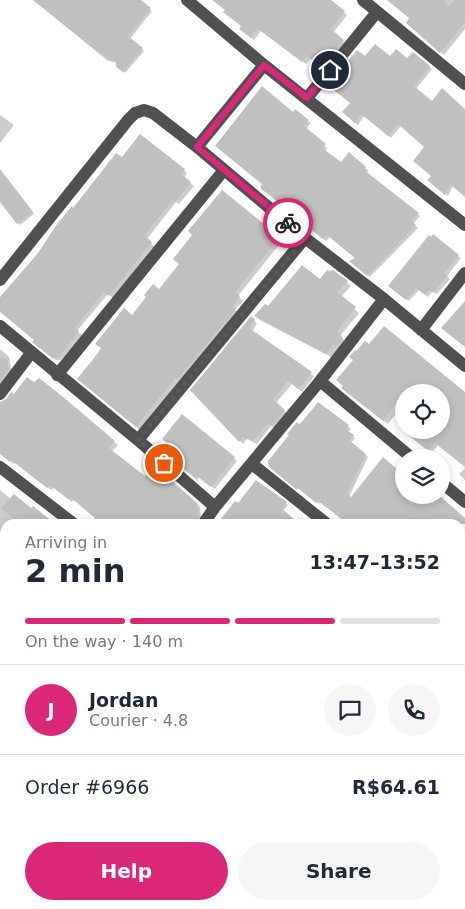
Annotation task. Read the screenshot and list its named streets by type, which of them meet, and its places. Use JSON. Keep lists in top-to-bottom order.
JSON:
{
  "page": {
    "heading": ["2 min", "Arriving in", "13:47–13:52"],
    "panel": [
      "Jordan",
      "Courier · 4.8",
      "Order #6966",
      "R$64.61"
    ],
    "bar": "On the way · 140 m",
    "round": "J",
    "buttons": ["Help", "Share"]
  }
}
